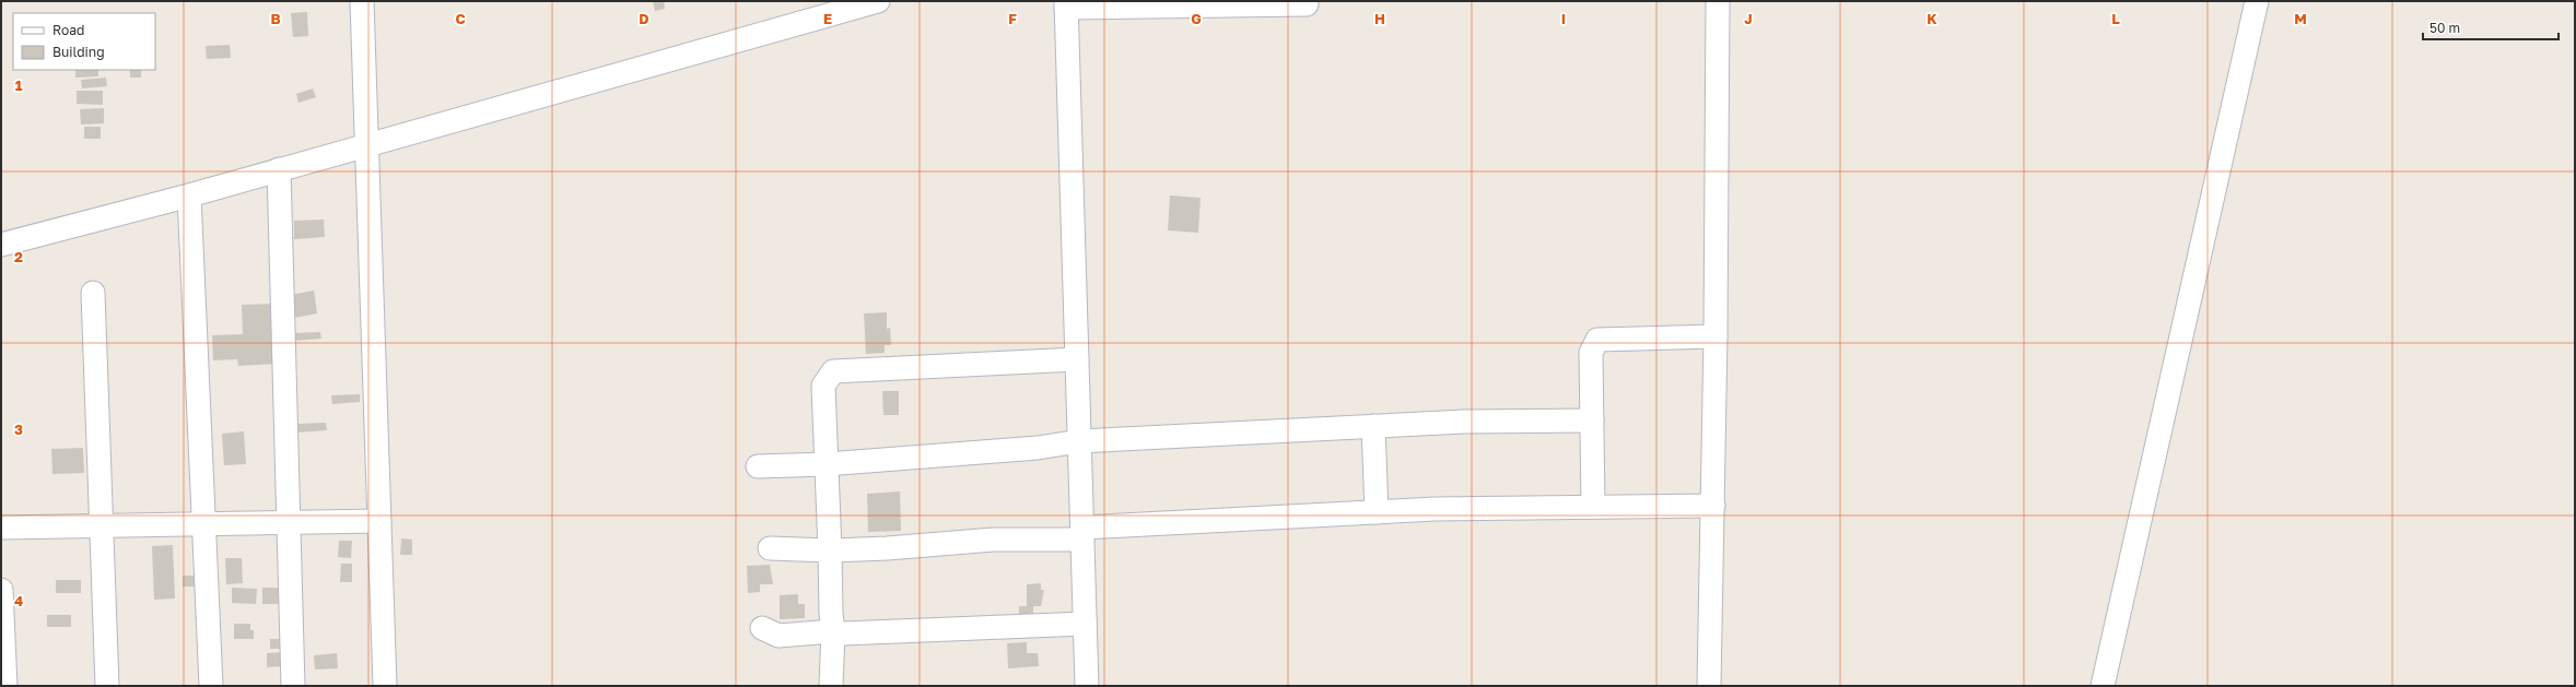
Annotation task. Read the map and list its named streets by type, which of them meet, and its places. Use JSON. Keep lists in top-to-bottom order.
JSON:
{
  "legend": ["Road", "Building"],
  "scale_bar": "50 m",
  "grid": {
    "columns": [
      "B",
      "C",
      "D",
      "E",
      "F",
      "G",
      "H",
      "I",
      "J",
      "K",
      "L",
      "M"
    ],
    "rows": [
      "1",
      "2",
      "3",
      "4"
    ]
  }
}
